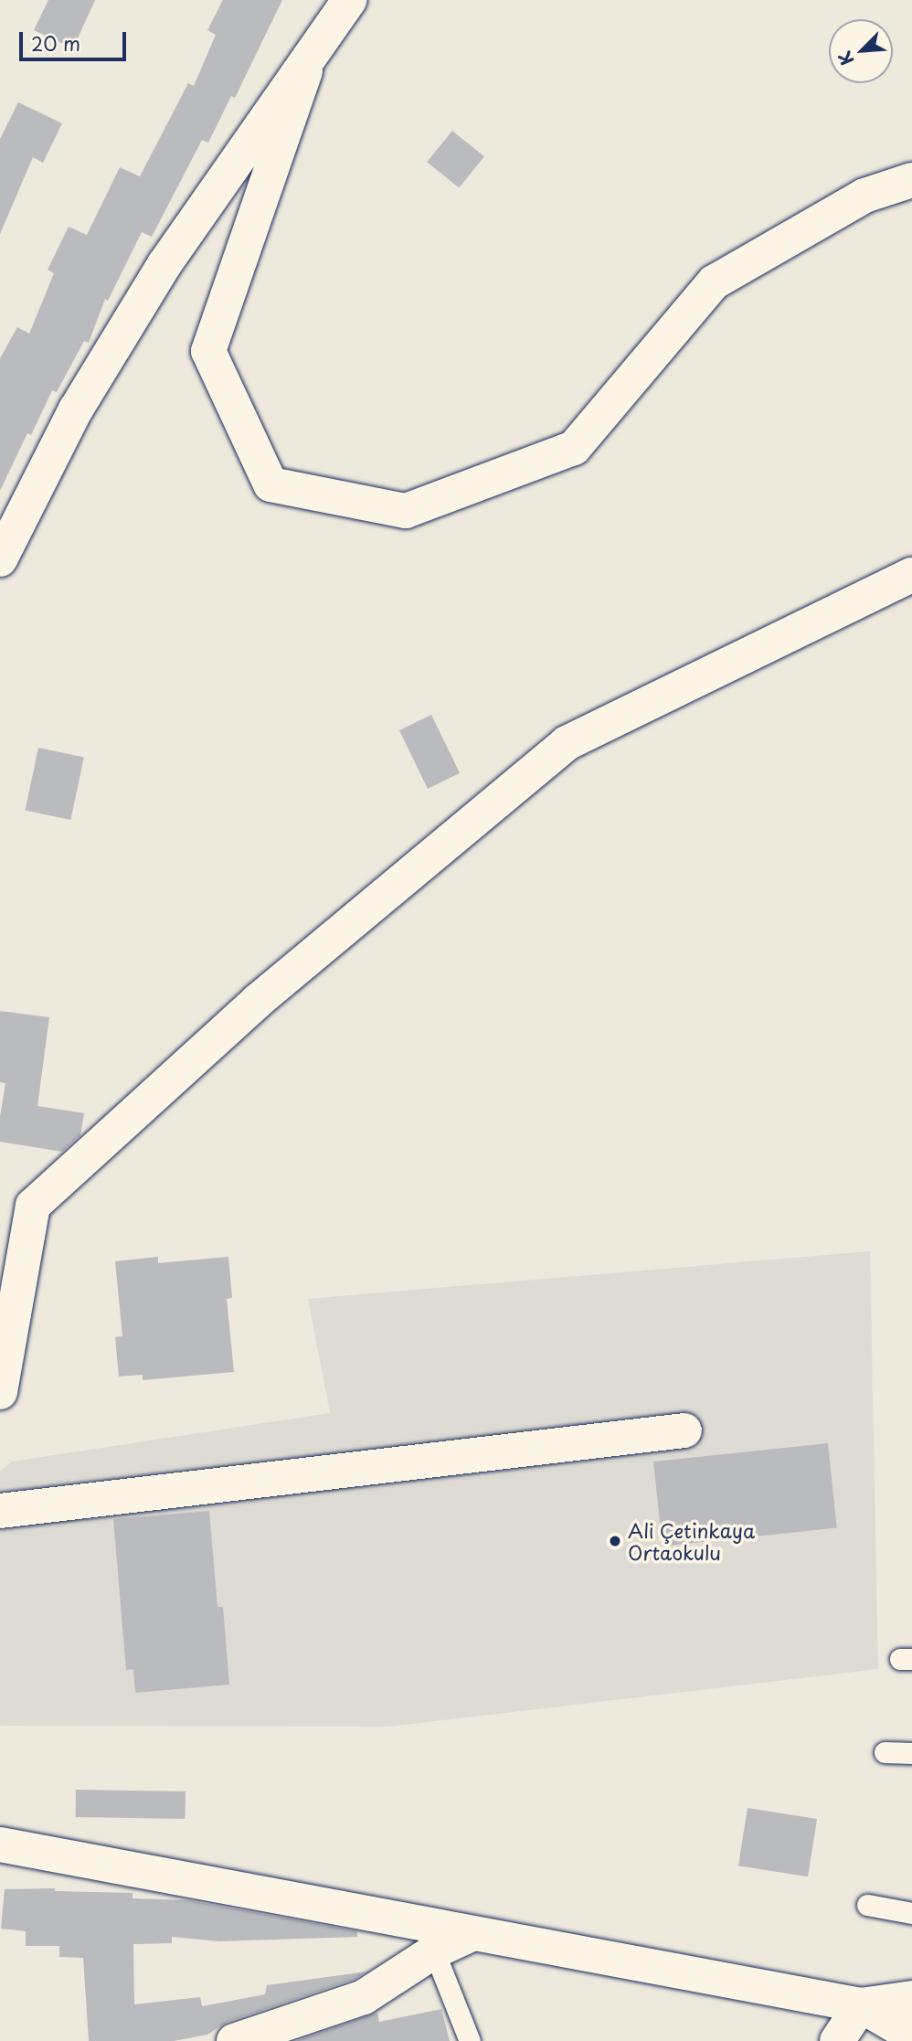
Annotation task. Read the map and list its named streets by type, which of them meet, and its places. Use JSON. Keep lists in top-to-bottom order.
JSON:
{
  "places": ["Ali Çetinkaya Ortaokulu"],
  "scale_bar": "20 m",
  "north": "bottom left"
}
